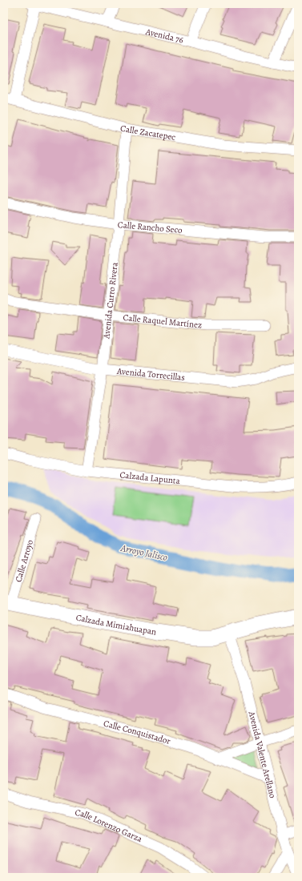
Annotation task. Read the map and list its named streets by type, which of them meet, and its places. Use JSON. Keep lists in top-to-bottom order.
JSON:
{
  "streets": {
    "main road": ["Calzada Mimiahuapan"],
    "street": [
      "Avenida 76",
      "Calle Zacatepec",
      "Calle Rancho Seco",
      "Avenida Curro Rivera",
      "Calle Raquel Martínez",
      "Avenida Torrecillas",
      "Calzada Lapunta",
      "Calle Arroyo",
      "Calle Conquistador",
      "Avenida Valente Arellano",
      "Calle Lorenzo Garza"
    ]
  },
  "crossings": [
    ["Calle Zacatepec", "Avenida Curro Rivera"],
    ["Calle Rancho Seco", "Avenida Curro Rivera"],
    ["Avenida Curro Rivera", "Calle Raquel Martínez"],
    ["Avenida Curro Rivera", "Avenida Torrecillas"],
    ["Avenida Curro Rivera", "Calzada Lapunta"],
    ["Calle Arroyo", "Calzada Mimiahuapan"],
    ["Calzada Mimiahuapan", "Avenida Valente Arellano"],
    ["Calle Conquistador", "Avenida Valente Arellano"]
  ],
  "water": ["Arroyo Jalisco"]
}
